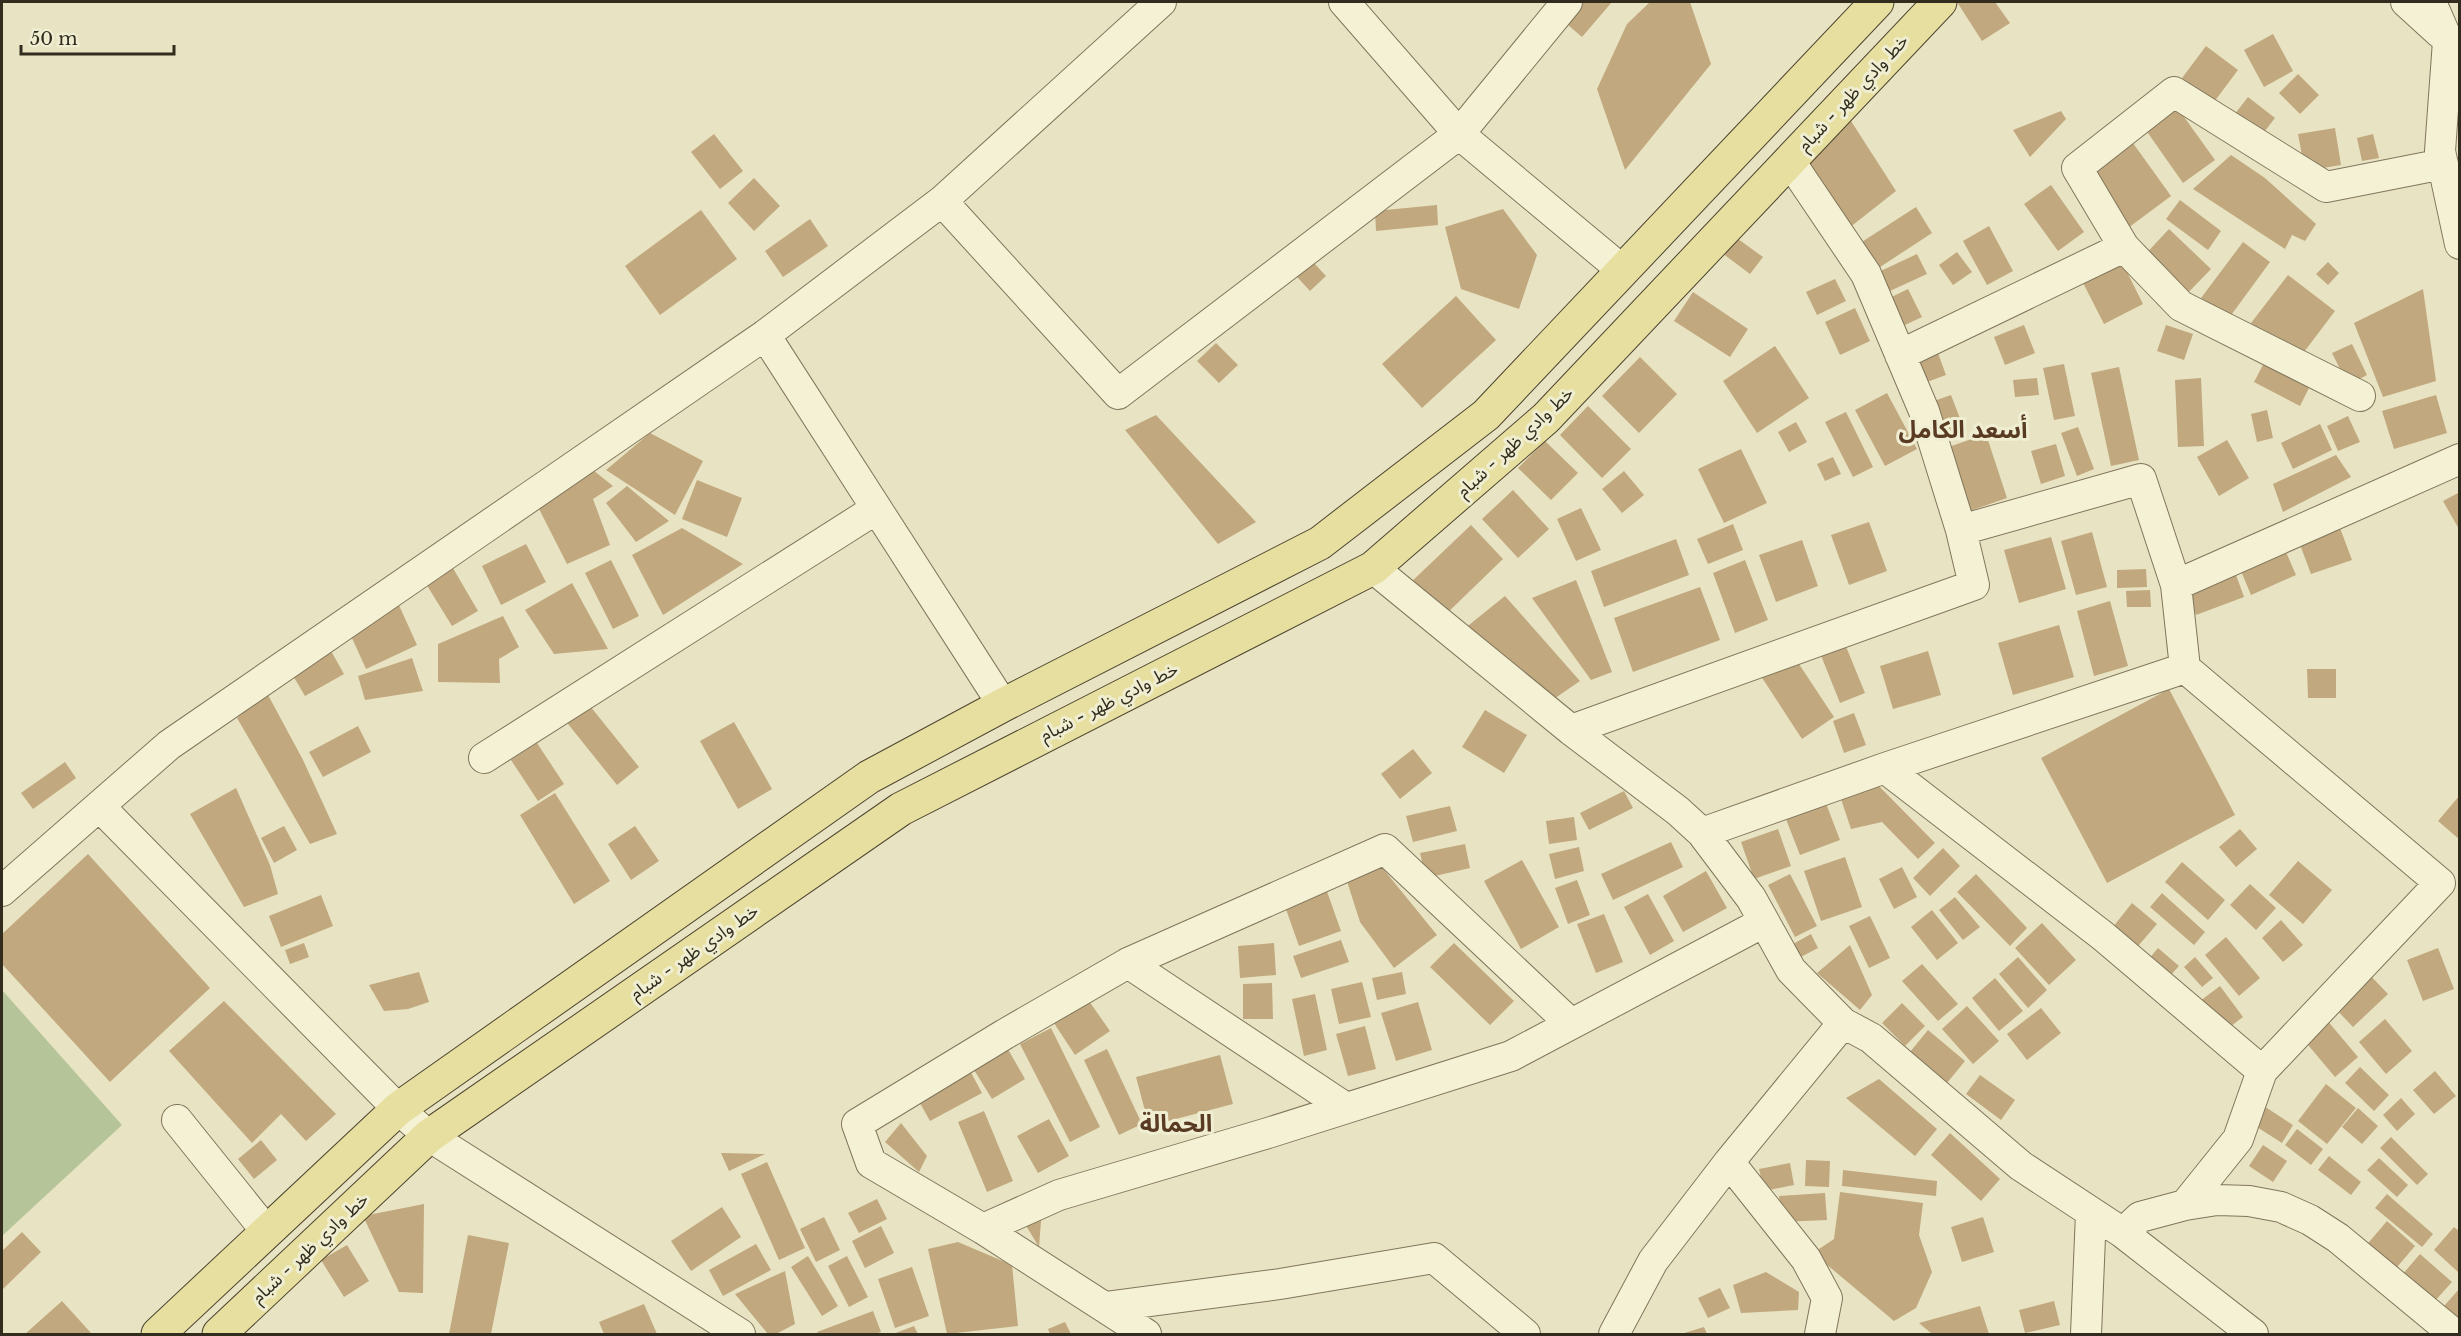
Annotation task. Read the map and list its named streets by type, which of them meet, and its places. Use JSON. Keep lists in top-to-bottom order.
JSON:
{
  "streets": {
    "main road": ["خط وادي ظهر - شبام"]
  },
  "districts": ["أسعد الكامل", "الحمالة"],
  "scale_bar": "50 m"
}
